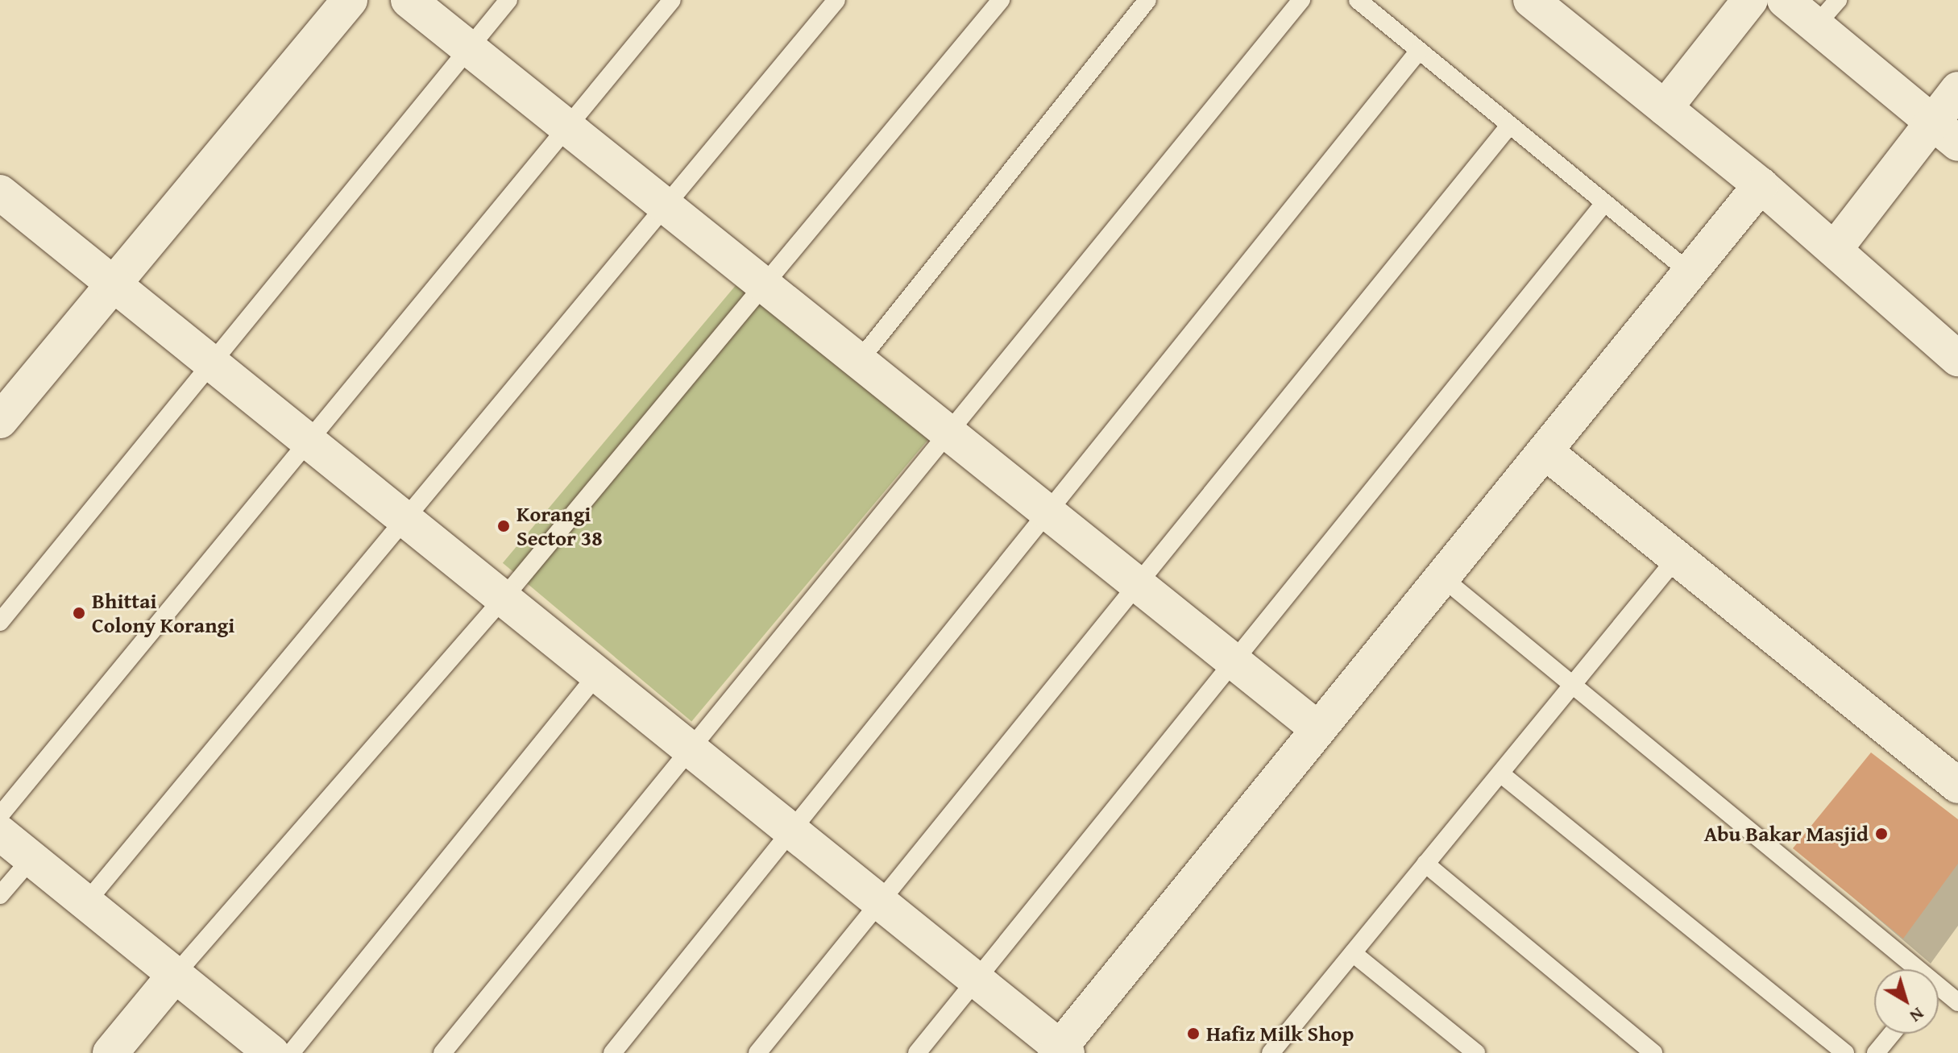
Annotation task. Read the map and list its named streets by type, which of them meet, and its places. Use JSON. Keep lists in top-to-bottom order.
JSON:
{
  "places": [
    "Korangi Sector 38",
    "Bhittai Colony Korangi",
    "Abu Bakar Masjid",
    "Hafiz Milk Shop"
  ],
  "north": "bottom right"
}
